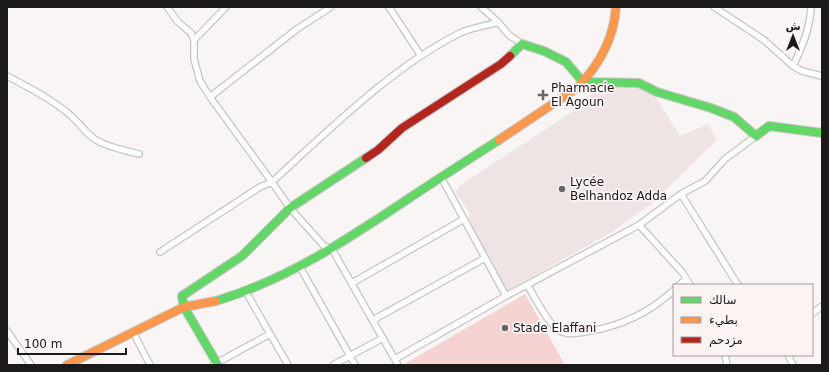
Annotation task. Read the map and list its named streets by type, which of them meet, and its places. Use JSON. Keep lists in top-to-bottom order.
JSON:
{
  "places": {
    "health": ["Pharmacie El Agoun"],
    "other": ["Lycée Belhandoz Adda", "Stade Elaffani"]
  },
  "legend": ["سالك", "بطيء", "مزدحم"],
  "scale_bar": "100 m",
  "north": "top"
}
